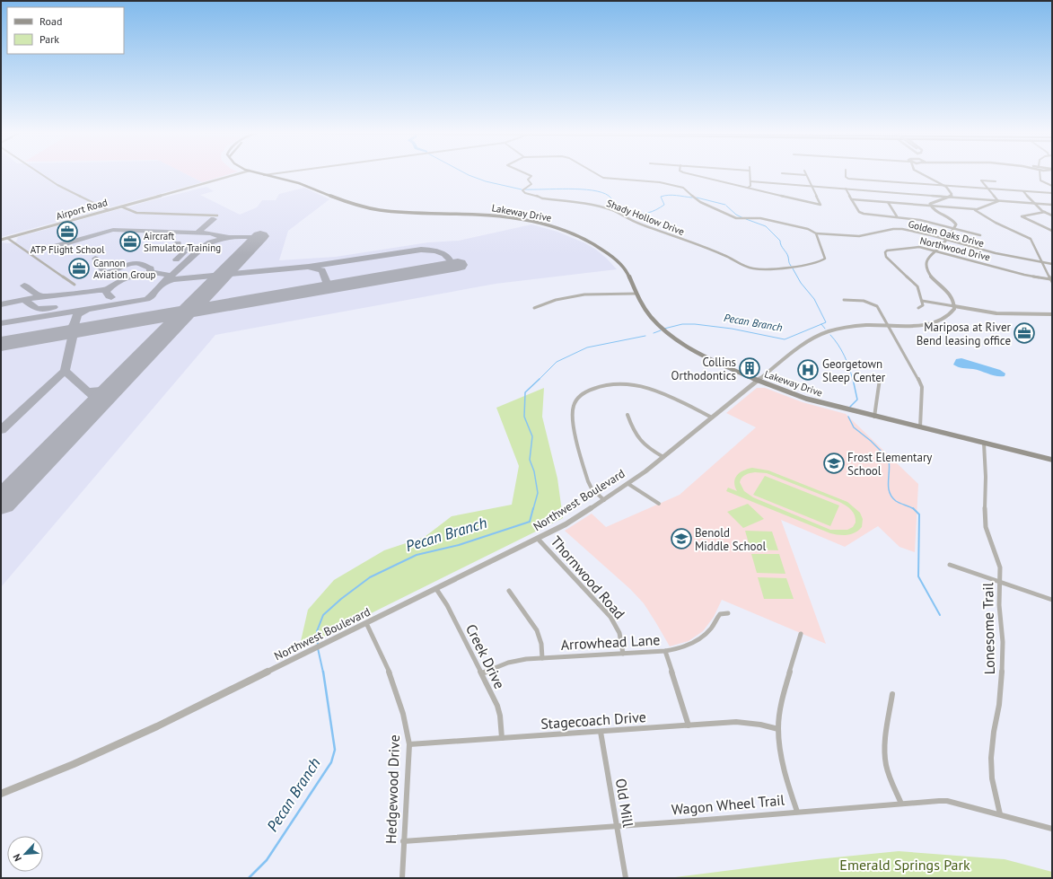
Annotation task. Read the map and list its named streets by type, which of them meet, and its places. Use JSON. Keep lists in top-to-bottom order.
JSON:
{
  "streets": {
    "main road": ["Lakeway Drive"],
    "street": [
      "Airport Road",
      "Shady Hollow Drive",
      "Golden Oaks Drive",
      "Northwood Drive",
      "Northwest Boulevard",
      "Thornwood Road",
      "Lonesome Trail",
      "Arrowhead Lane",
      "Creek Drive",
      "Stagecoach Drive",
      "Hedgewood Drive",
      "Old Mill",
      "Wagon Wheel Trail"
    ]
  },
  "crossings": [
    ["Lakeway Drive", "Northwest Boulevard"],
    ["Lakeway Drive", "Lonesome Trail"],
    ["Shady Hollow Drive", "Golden Oaks Drive"],
    ["Northwest Boulevard", "Thornwood Road"],
    ["Northwest Boulevard", "Creek Drive"],
    ["Northwest Boulevard", "Hedgewood Drive"],
    ["Thornwood Road", "Arrowhead Lane"],
    ["Lonesome Trail", "Wagon Wheel Trail"],
    ["Arrowhead Lane", "Creek Drive"],
    ["Creek Drive", "Stagecoach Drive"],
    ["Stagecoach Drive", "Hedgewood Drive"],
    ["Stagecoach Drive", "Old Mill"],
    ["Hedgewood Drive", "Wagon Wheel Trail"],
    ["Old Mill", "Wagon Wheel Trail"]
  ],
  "water": ["Pecan Branch"],
  "parks": ["Emerald Springs Park"],
  "places": {
    "office": [
      "ATP Flight School",
      "Aircraft Simulator Training",
      "Cannon Aviation Group",
      "Mariposa at River Bend leasing office"
    ],
    "building": ["Collins Orthodontics"],
    "hospital": ["Georgetown Sleep Center"],
    "school or university": ["Frost Elementary School", "Benold Middle School"]
  },
  "legend": ["Road", "Park"],
  "north": "bottom left"
}
